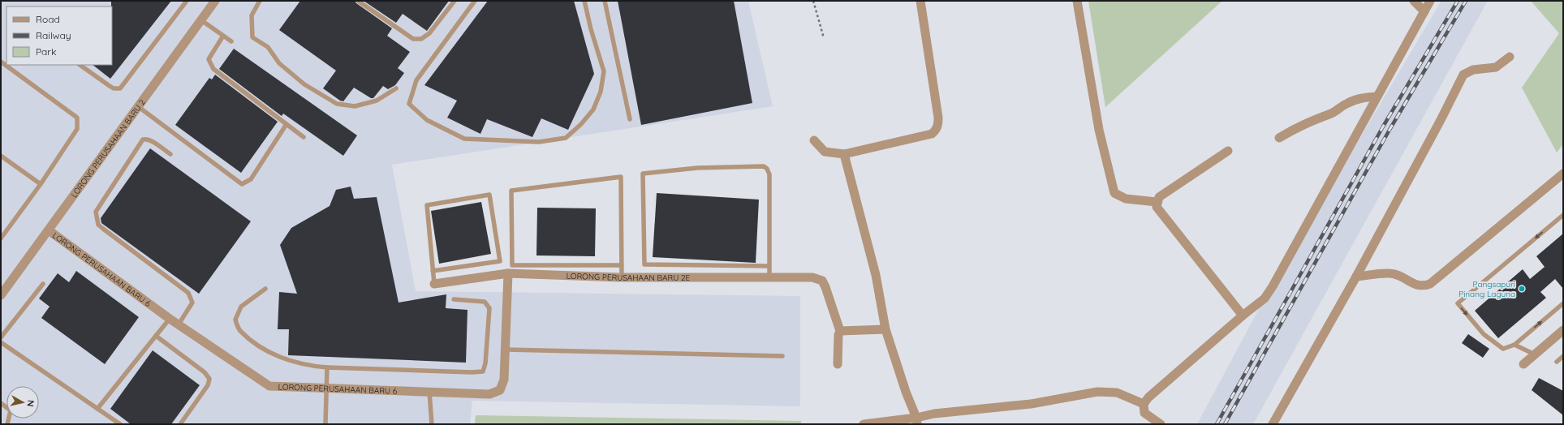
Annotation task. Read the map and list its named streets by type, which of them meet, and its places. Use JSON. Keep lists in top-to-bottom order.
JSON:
{
  "streets": {
    "street": ["LORONG PERUSAHAAN BARU 2", "LORONG PERUSAHAAN BARU 6", "LORONG PERUSAHAAN BARU 2E"]
  },
  "crossings": [
    ["LORONG PERUSAHAAN BARU 2", "LORONG PERUSAHAAN BARU 6"],
    ["LORONG PERUSAHAAN BARU 6", "LORONG PERUSAHAAN BARU 2E"]
  ],
  "places": ["Pangsapuri Pinang Laguna"],
  "legend": ["Road", "Railway", "Park"],
  "north": "right"
}
